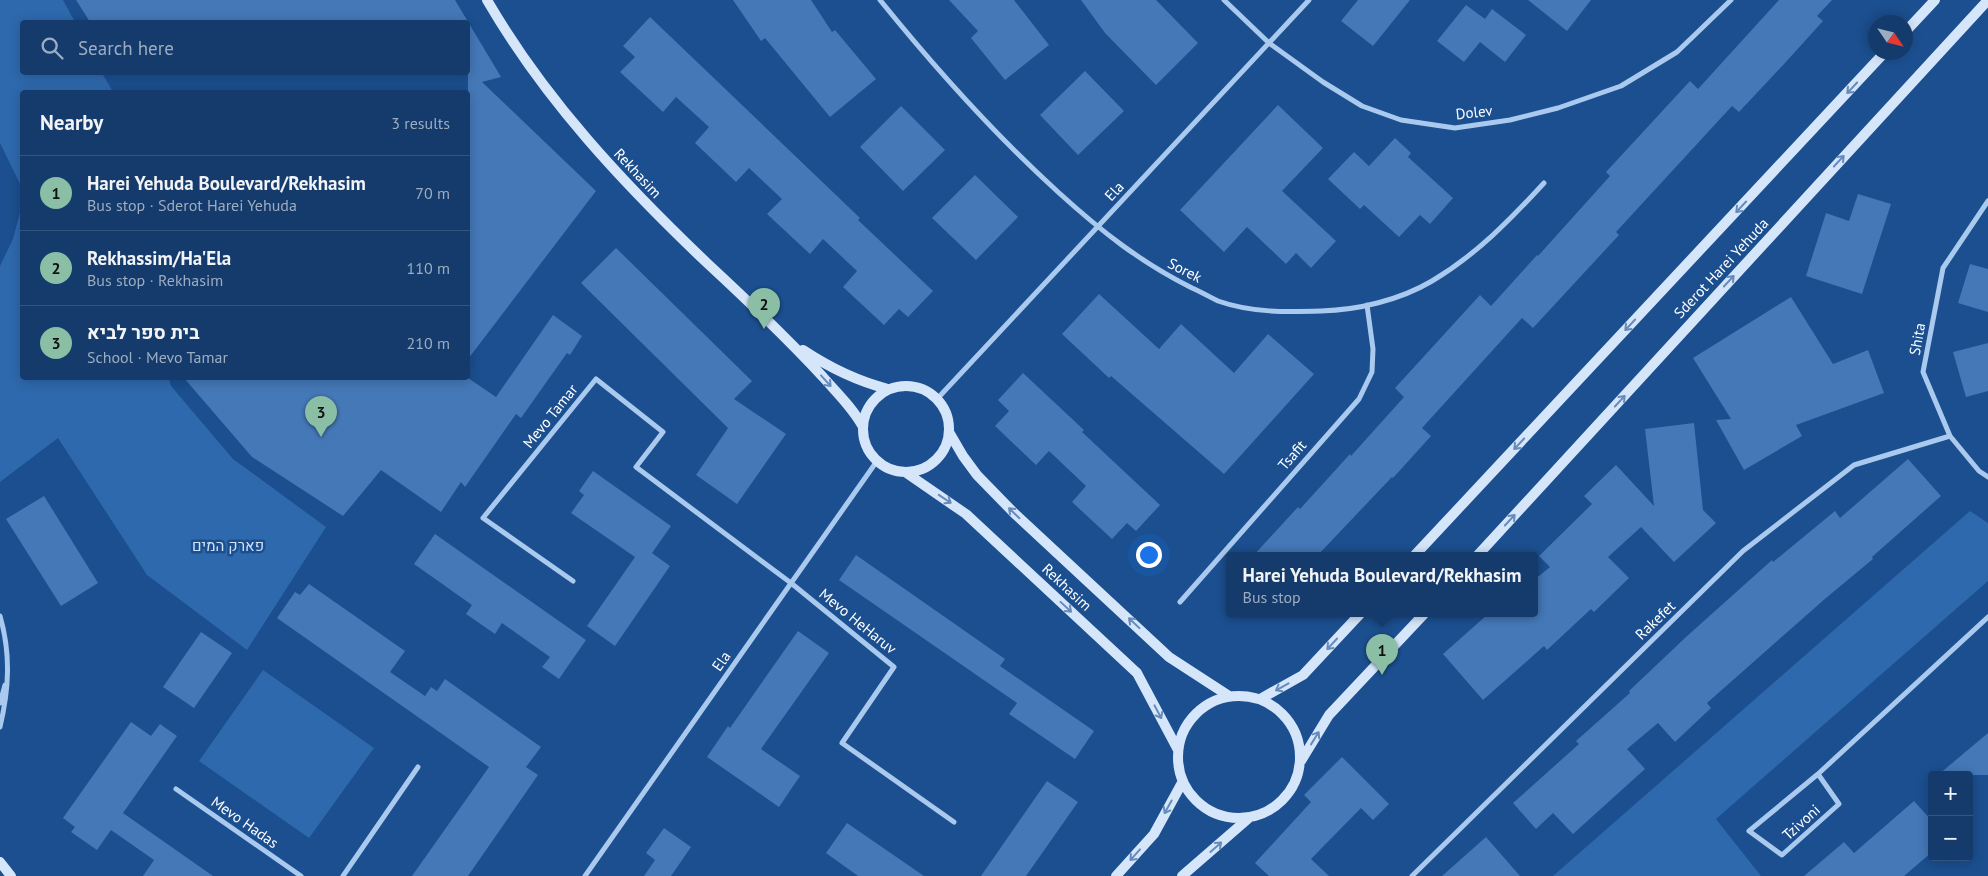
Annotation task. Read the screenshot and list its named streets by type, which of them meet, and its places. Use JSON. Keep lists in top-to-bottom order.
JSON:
{
  "streets": {
    "street": [
      "Dolev",
      "Rekhasim",
      "Ela",
      "Sderot Harei Yehuda",
      "Sorek",
      "Shita",
      "Mevo Tamar",
      "Tsafit",
      "Rakefet",
      "Mevo HeHaruv",
      "Mevo Hadas",
      "Tzivoni"
    ]
  },
  "crossings": [
    ["Dolev", "Ela"],
    ["Rekhasim", "Ela"],
    ["Ela", "Sorek"],
    ["Ela", "Mevo Tamar"],
    ["Ela", "Mevo HeHaruv"],
    ["Sorek", "Tsafit"],
    ["Shita", "Rakefet"],
    ["Mevo Tamar", "Mevo HeHaruv"]
  ],
  "parks": ["פארק המים"],
  "north": "bottom right",
  "page": {
    "search": "Search here",
    "heading": ["Nearby", "3 results"],
    "list": [
      {
        "mark": "1",
        "name": "Harei Yehuda Boulevard/Rekhasim",
        "note": "Bus stop · Sderot Harei Yehuda",
        "value": "70 m"
      },
      {
        "mark": "2",
        "name": "Rekhassim/Ha'Ela",
        "note": "Bus stop · Rekhasim",
        "value": "110 m"
      },
      {
        "mark": "3",
        "name": "בית ספר לביא",
        "note": "School · Mevo Tamar",
        "value": "210 m"
      }
    ],
    "pins": ["2", "3", "1"],
    "popup": ["Harei Yehuda Boulevard/Rekhasim", "Bus stop"],
    "map_buttons": ["+", "−"]
  }
}
